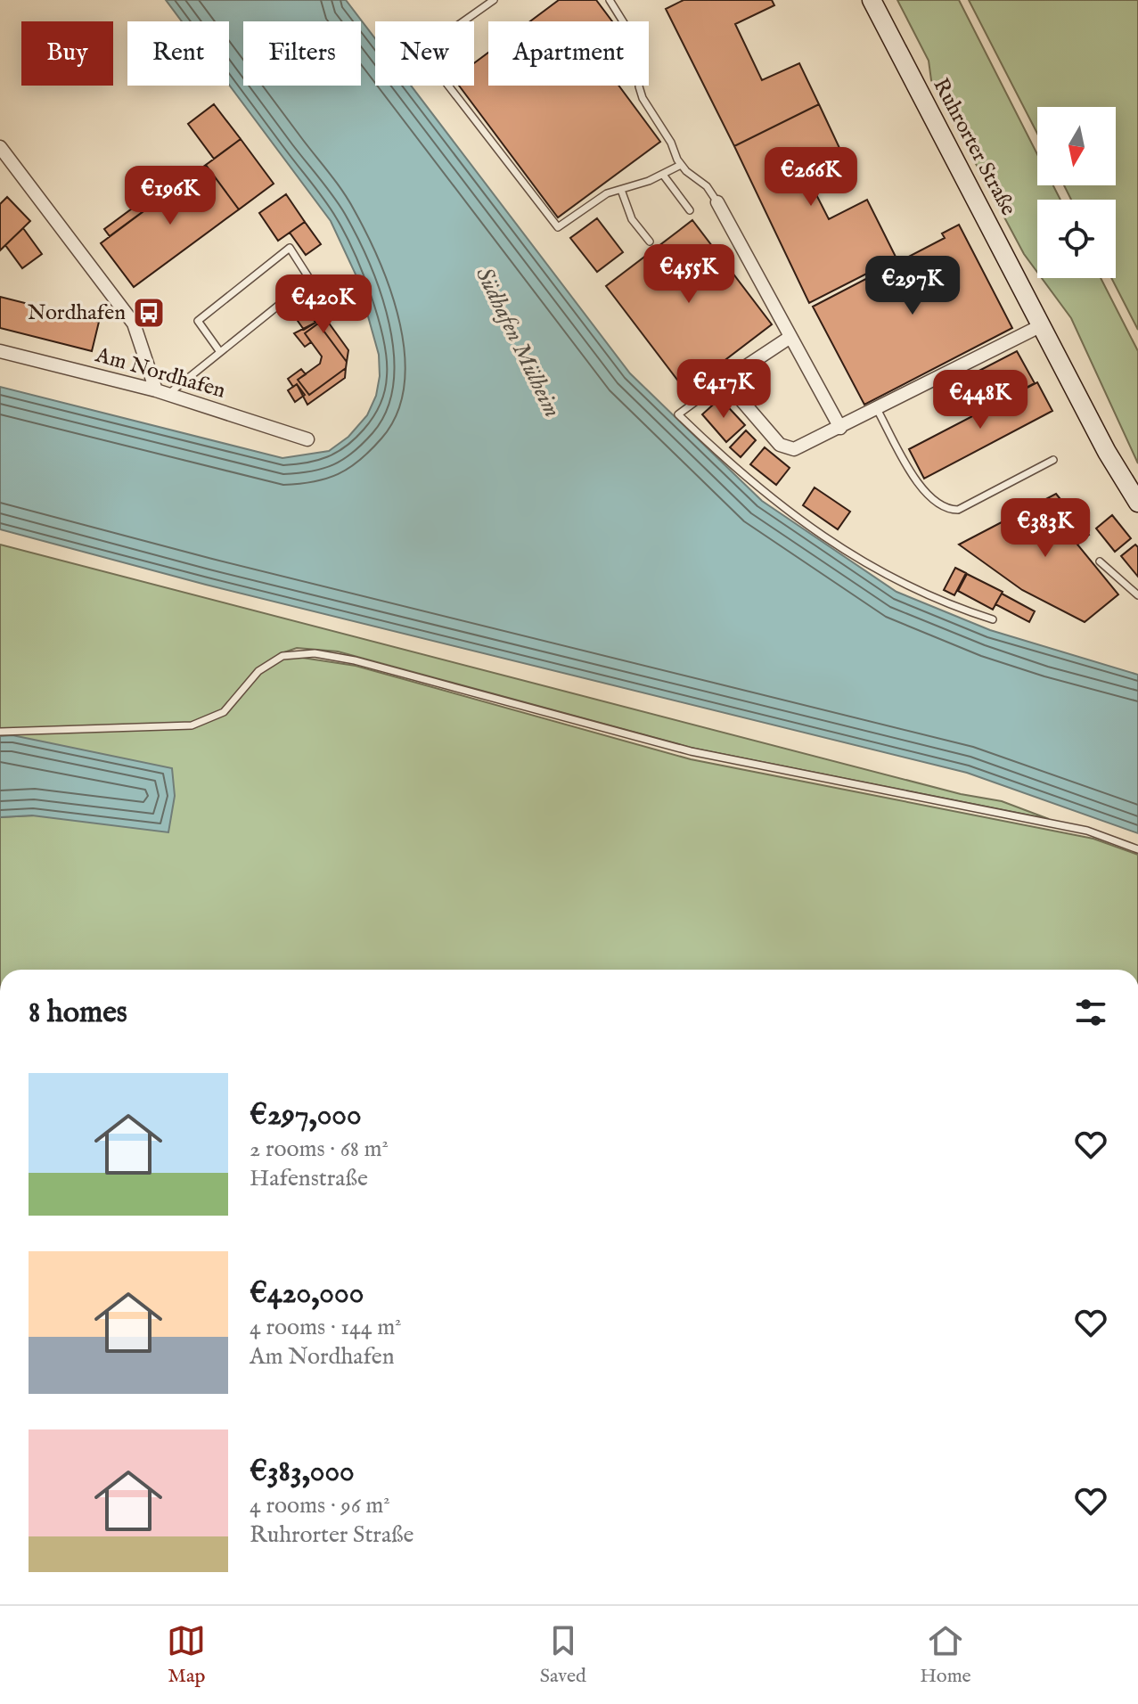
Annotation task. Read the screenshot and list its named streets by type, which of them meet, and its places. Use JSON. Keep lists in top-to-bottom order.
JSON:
{
  "streets": {
    "main road": ["Ruhrorter Straße"],
    "street": ["Am Nordhafen"]
  },
  "water": ["Südhafen Mülheim"],
  "places": {
    "bus stop": ["Nordhafen"]
  },
  "north": "bottom",
  "page": {
    "chip": [
      "Buy",
      "Rent",
      "Filters",
      "New",
      "Apartment"
    ],
    "price": [
      "€266K",
      "€196K",
      "€455K",
      "€297K",
      "€420K",
      "€417K",
      "€448K",
      "€383K"
    ],
    "heading": "8 homes",
    "list": [
      {
        "name": "€297,000",
        "note": "2 rooms · 68 m² · Hafenstraße"
      },
      {
        "name": "€420,000",
        "note": "4 rooms · 144 m² · Am Nordhafen"
      },
      {
        "name": "€383,000",
        "note": "4 rooms · 96 m² · Ruhrorter Straße"
      }
    ],
    "tabs": ["Map", "Saved", "Home"]
  }
}
